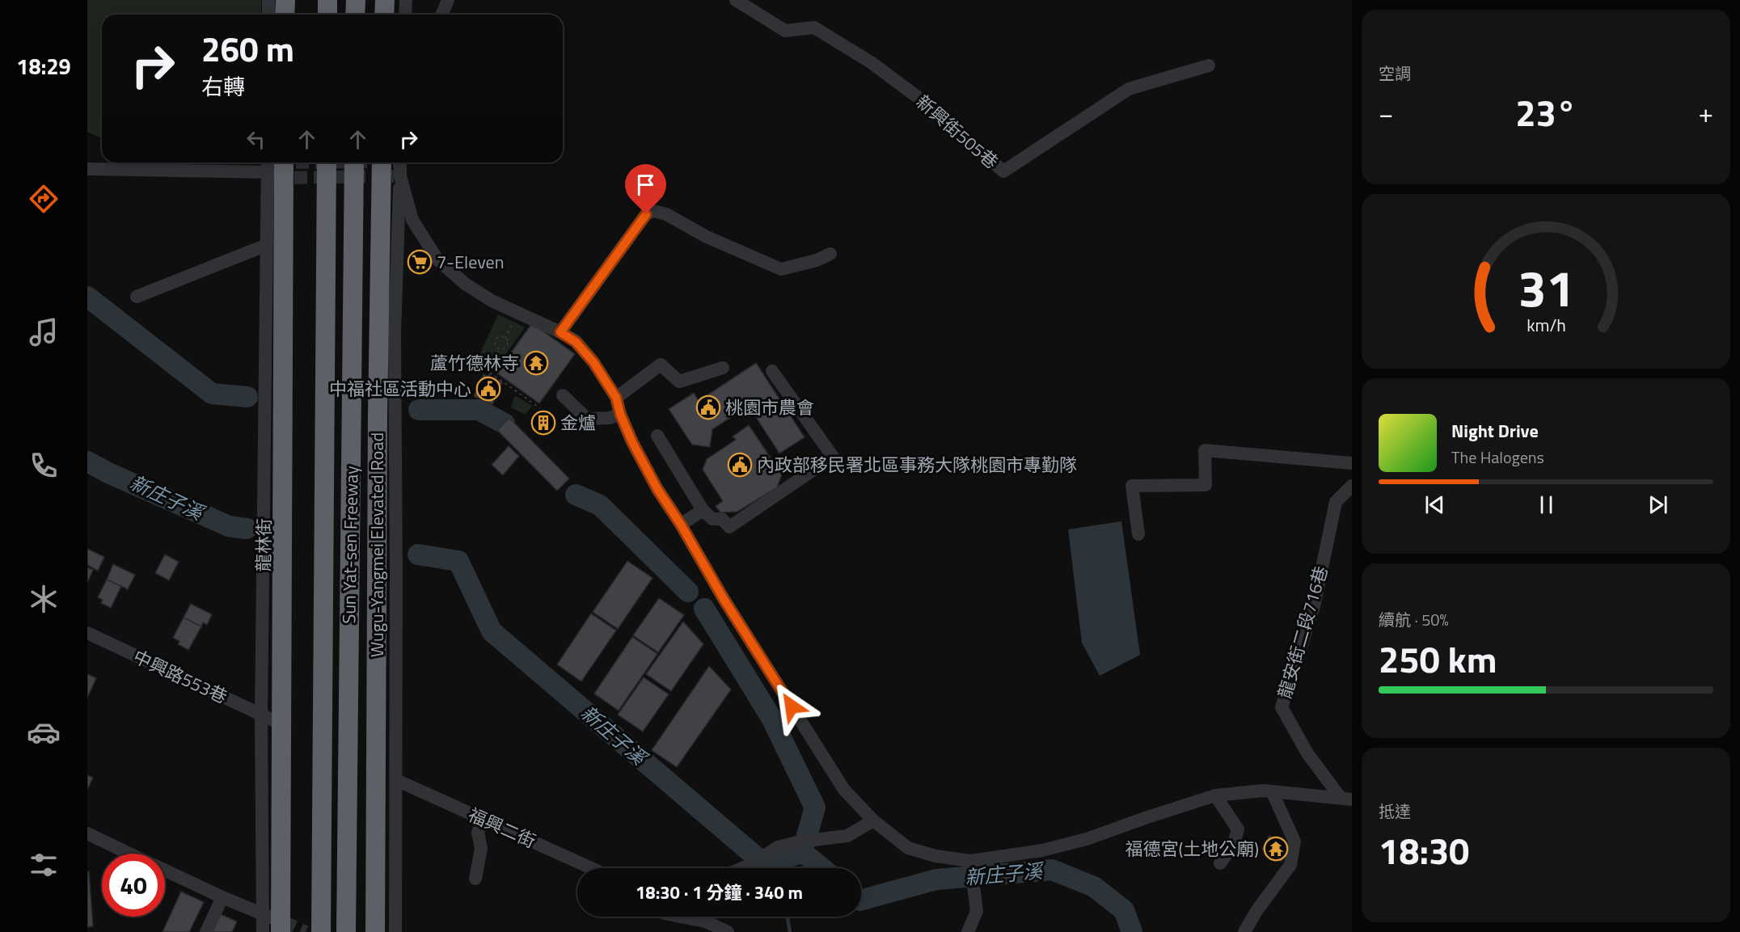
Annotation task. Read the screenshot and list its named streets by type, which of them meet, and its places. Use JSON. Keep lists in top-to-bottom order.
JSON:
{
  "streets": {
    "highway": ["Sun Yat-sen Freeway", "Wugu-Yangmei Elevated Road"],
    "street": [
      "新興街505巷",
      "龍林街",
      "龍安街二段716巷",
      "中興路553巷",
      "福興二街"
    ]
  },
  "crossings": [
    ["龍林街", "中興路553巷"]
  ],
  "water": ["新庄子溪"],
  "places": {
    "supermarket": ["7-Eleven"],
    "temple": ["蘆竹德林寺", "福德宮(土地公廟)"],
    "public building": ["中福社區活動中心", "桃園市農會", "內政部移民署北區事務大隊桃園市專勤隊"],
    "building": ["金爐"]
  },
  "page": {
    "tabs": "18:29",
    "tile": [
      "空調",
      ["續航 · 50%", "250 km"],
      ["抵達", "18:30"]
    ],
    "turn": ["260 m", "右轉"],
    "heat": ["−", "23°", "+"],
    "song": ["Night Drive", "The Halogens"],
    "limit": "40",
    "trip": "18:30 · 1 分鐘 · 340 m",
    "gauge": ["31", "km/h"]
  }
}
